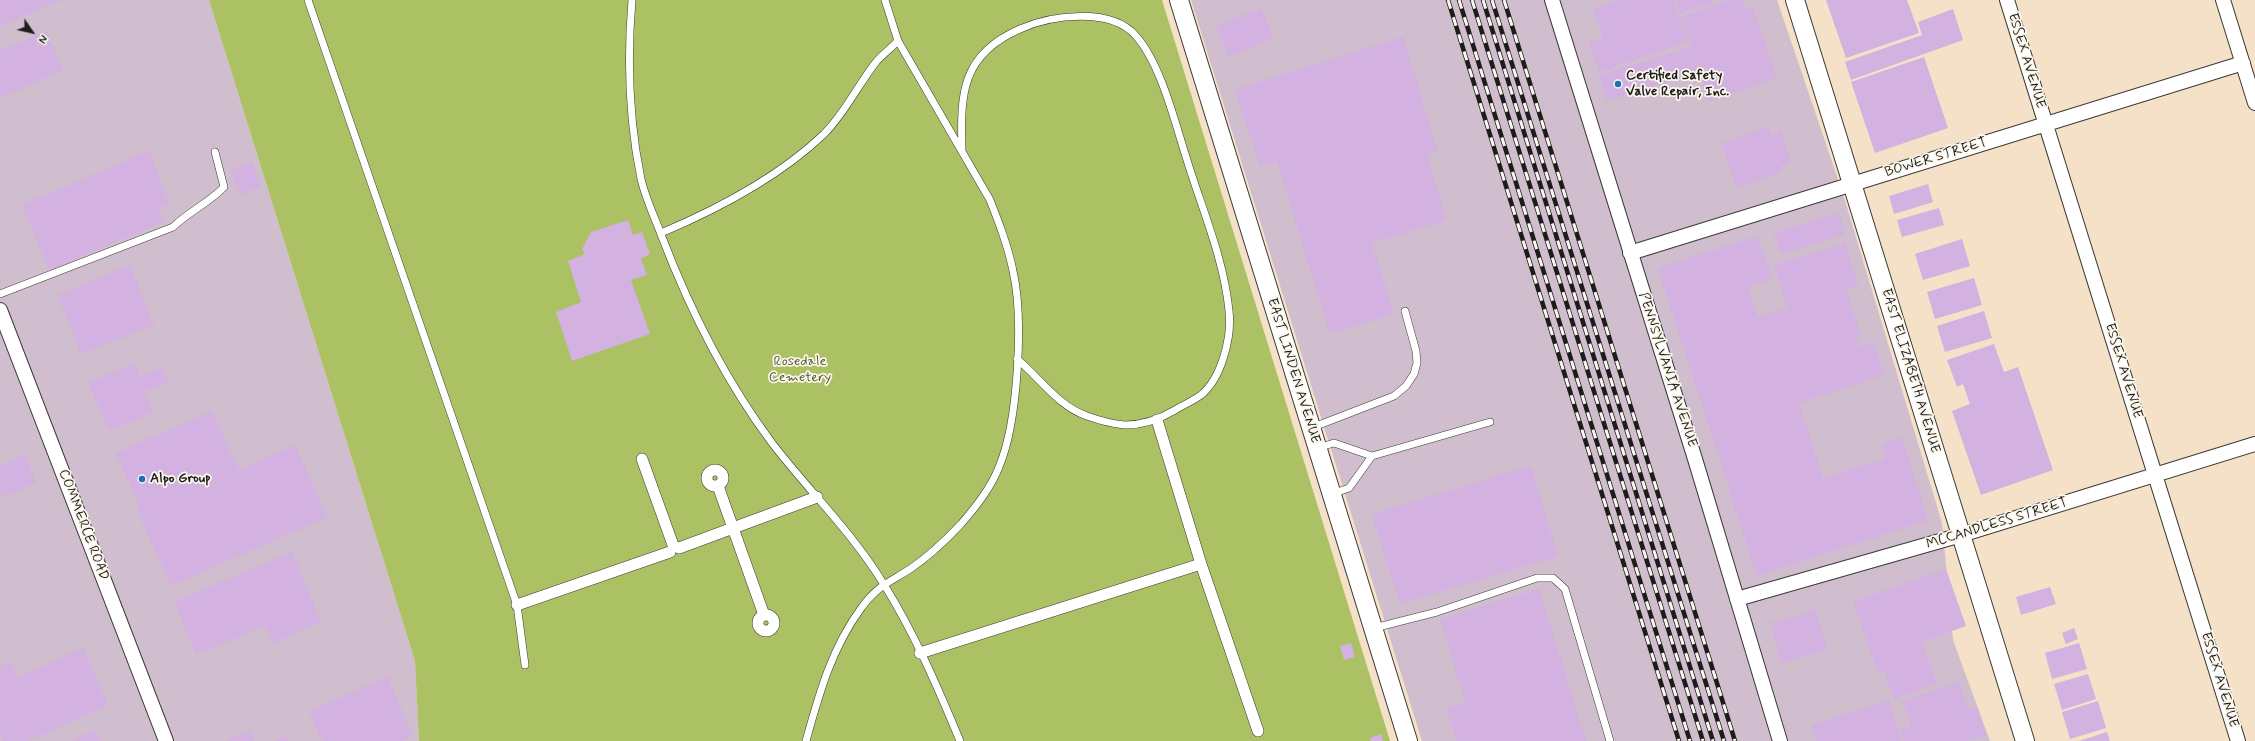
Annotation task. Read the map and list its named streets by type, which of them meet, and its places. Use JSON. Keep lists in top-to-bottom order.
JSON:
{
  "streets": {
    "street": [
      "ESSEX AVENUE",
      "BOWER STREET",
      "PENNSYLVANIA AVENUE",
      "EAST LINDEN AVENUE",
      "EAST ELIZABETH AVENUE",
      "MCCANDLESS STREET",
      "COMMERCE ROAD"
    ]
  },
  "crossings": [
    ["ESSEX AVENUE", "BOWER STREET"],
    ["ESSEX AVENUE", "MCCANDLESS STREET"],
    ["BOWER STREET", "PENNSYLVANIA AVENUE"],
    ["BOWER STREET", "EAST ELIZABETH AVENUE"],
    ["PENNSYLVANIA AVENUE", "MCCANDLESS STREET"],
    ["EAST ELIZABETH AVENUE", "MCCANDLESS STREET"]
  ],
  "parks": ["Rosedale Cemetery"],
  "places": ["Certified Safety Valve Repair, Inc.", "Alpo Group"],
  "north": "bottom right"
}
